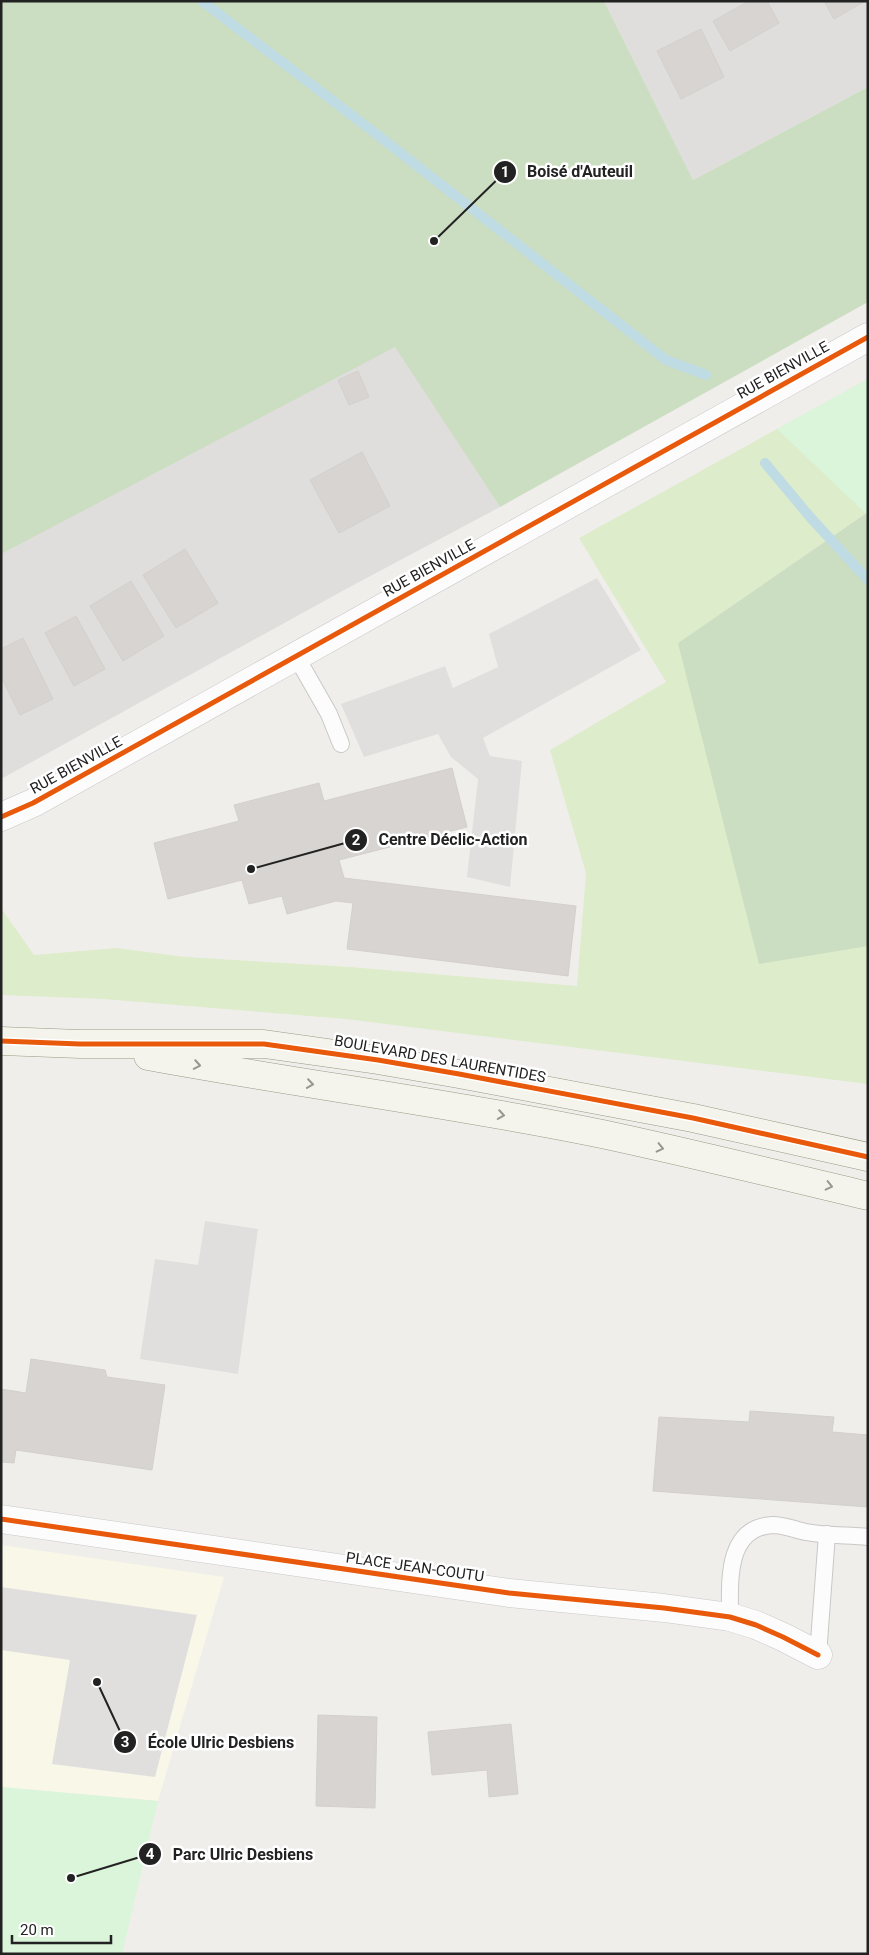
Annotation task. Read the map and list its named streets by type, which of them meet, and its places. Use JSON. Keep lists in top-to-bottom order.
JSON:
{
  "streets": {
    "street": ["RUE BIENVILLE", "BOULEVARD DES LAURENTIDES", "PLACE JEAN-COUTU"]
  },
  "places": [
    "Boisé d'Auteuil",
    "Centre Déclic-Action",
    "École Ulric Desbiens",
    "Parc Ulric Desbiens"
  ],
  "scale_bar": "20 m"
}
